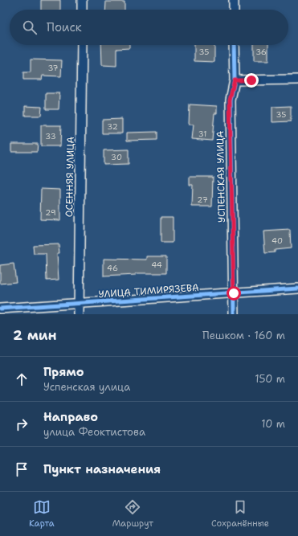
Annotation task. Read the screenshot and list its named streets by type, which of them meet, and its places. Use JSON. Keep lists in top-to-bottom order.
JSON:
{
  "streets": {
    "street": ["ОСЕННЯЯ УЛИЦА", "УСПЕНСКАЯ УЛИЦА", "УЛИЦА ТИМИРЯЗЕВА"]
  },
  "crossings": [
    ["ОСЕННЯЯ УЛИЦА", "УЛИЦА ТИМИРЯЗЕВА"],
    ["УСПЕНСКАЯ УЛИЦА", "УЛИЦА ТИМИРЯЗЕВА"]
  ],
  "house_numbers": [
    "35",
    "36",
    "37",
    "35",
    "32",
    "31",
    "33",
    "30",
    "27",
    "29",
    "40",
    "44",
    "46"
  ],
  "page": {
    "search": "Поиск",
    "heading": ["2 мин", "Пешком · 160 m"],
    "list": [
      ["Прямо", "Успенская улица", "150 m"],
      ["Направо", "улица Феоктистова", "10 m"],
      "Пункт назначения"
    ],
    "nav": ["Карта", "Маршрут", "Сохранённые"]
  }
}
